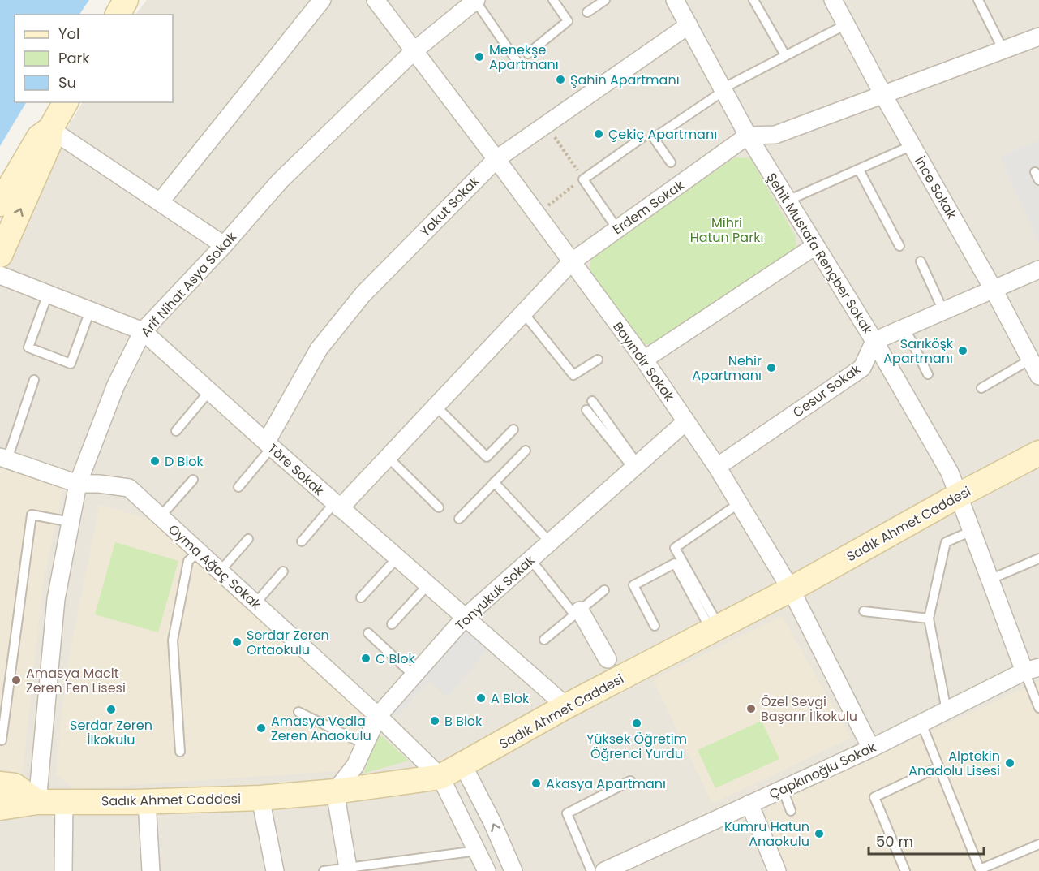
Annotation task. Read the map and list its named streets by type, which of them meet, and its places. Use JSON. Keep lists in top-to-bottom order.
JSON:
{
  "streets": {
    "main road": ["Sadık Ahmet Caddesi"],
    "street": [
      "İnce Sokak",
      "Yakut Sokak",
      "Erdem Sokak",
      "Şehit Mustafa Rençber Sokak",
      "Arif Nihat Asya Sokak",
      "Bayındır Sokak",
      "Cesur Sokak",
      "Töre Sokak",
      "Oyma Ağaç Sokak",
      "Tonyukuk Sokak",
      "Çapkınoğlu Sokak"
    ]
  },
  "crossings": [
    ["Yakut Sokak", "Şehit Mustafa Rençber Sokak"],
    ["Yakut Sokak", "Bayındır Sokak"],
    ["Yakut Sokak", "Töre Sokak"],
    ["Erdem Sokak", "Şehit Mustafa Rençber Sokak"],
    ["Erdem Sokak", "Bayındır Sokak"],
    ["Erdem Sokak", "Töre Sokak"],
    ["Şehit Mustafa Rençber Sokak", "Cesur Sokak"],
    ["Şehit Mustafa Rençber Sokak", "Sadık Ahmet Caddesi"],
    ["Şehit Mustafa Rençber Sokak", "Çapkınoğlu Sokak"],
    ["Arif Nihat Asya Sokak", "Bayındır Sokak"],
    ["Arif Nihat Asya Sokak", "Töre Sokak"],
    ["Arif Nihat Asya Sokak", "Sadık Ahmet Caddesi"],
    ["Arif Nihat Asya Sokak", "Oyma Ağaç Sokak"],
    ["Bayındır Sokak", "Cesur Sokak"],
    ["Bayındır Sokak", "Sadık Ahmet Caddesi"],
    ["Bayındır Sokak", "Tonyukuk Sokak"],
    ["Bayındır Sokak", "Çapkınoğlu Sokak"],
    ["Töre Sokak", "Sadık Ahmet Caddesi"],
    ["Töre Sokak", "Tonyukuk Sokak"],
    ["Sadık Ahmet Caddesi", "Oyma Ağaç Sokak"],
    ["Sadık Ahmet Caddesi", "Tonyukuk Sokak"],
    ["Oyma Ağaç Sokak", "Tonyukuk Sokak"]
  ],
  "parks": ["Mihri Hatun Parkı"],
  "places": [
    "Menekşe Apartmanı",
    "Şahin Apartmanı",
    "Çekiç Apartmanı",
    "Sarıköşk Apartmanı",
    "Nehir Apartmanı",
    "D Blok",
    "Serdar Zeren Ortaokulu",
    "C Blok",
    "Amasya Macit Zeren Fen Lisesi",
    "A Blok",
    "Özel Sevgi Başarır İlkokulu",
    "Serdar Zeren İlkokulu",
    "B Blok",
    "Yüksek Öğretim Öğrenci Yurdu",
    "Amasya Vedia Zeren Anaokulu",
    "Alptekin Anadolu Lisesi",
    "Akasya Apartmanı",
    "Kumru Hatun Anaokulu"
  ],
  "legend": ["Yol", "Park", "Su"],
  "scale_bar": "50 m"
}
